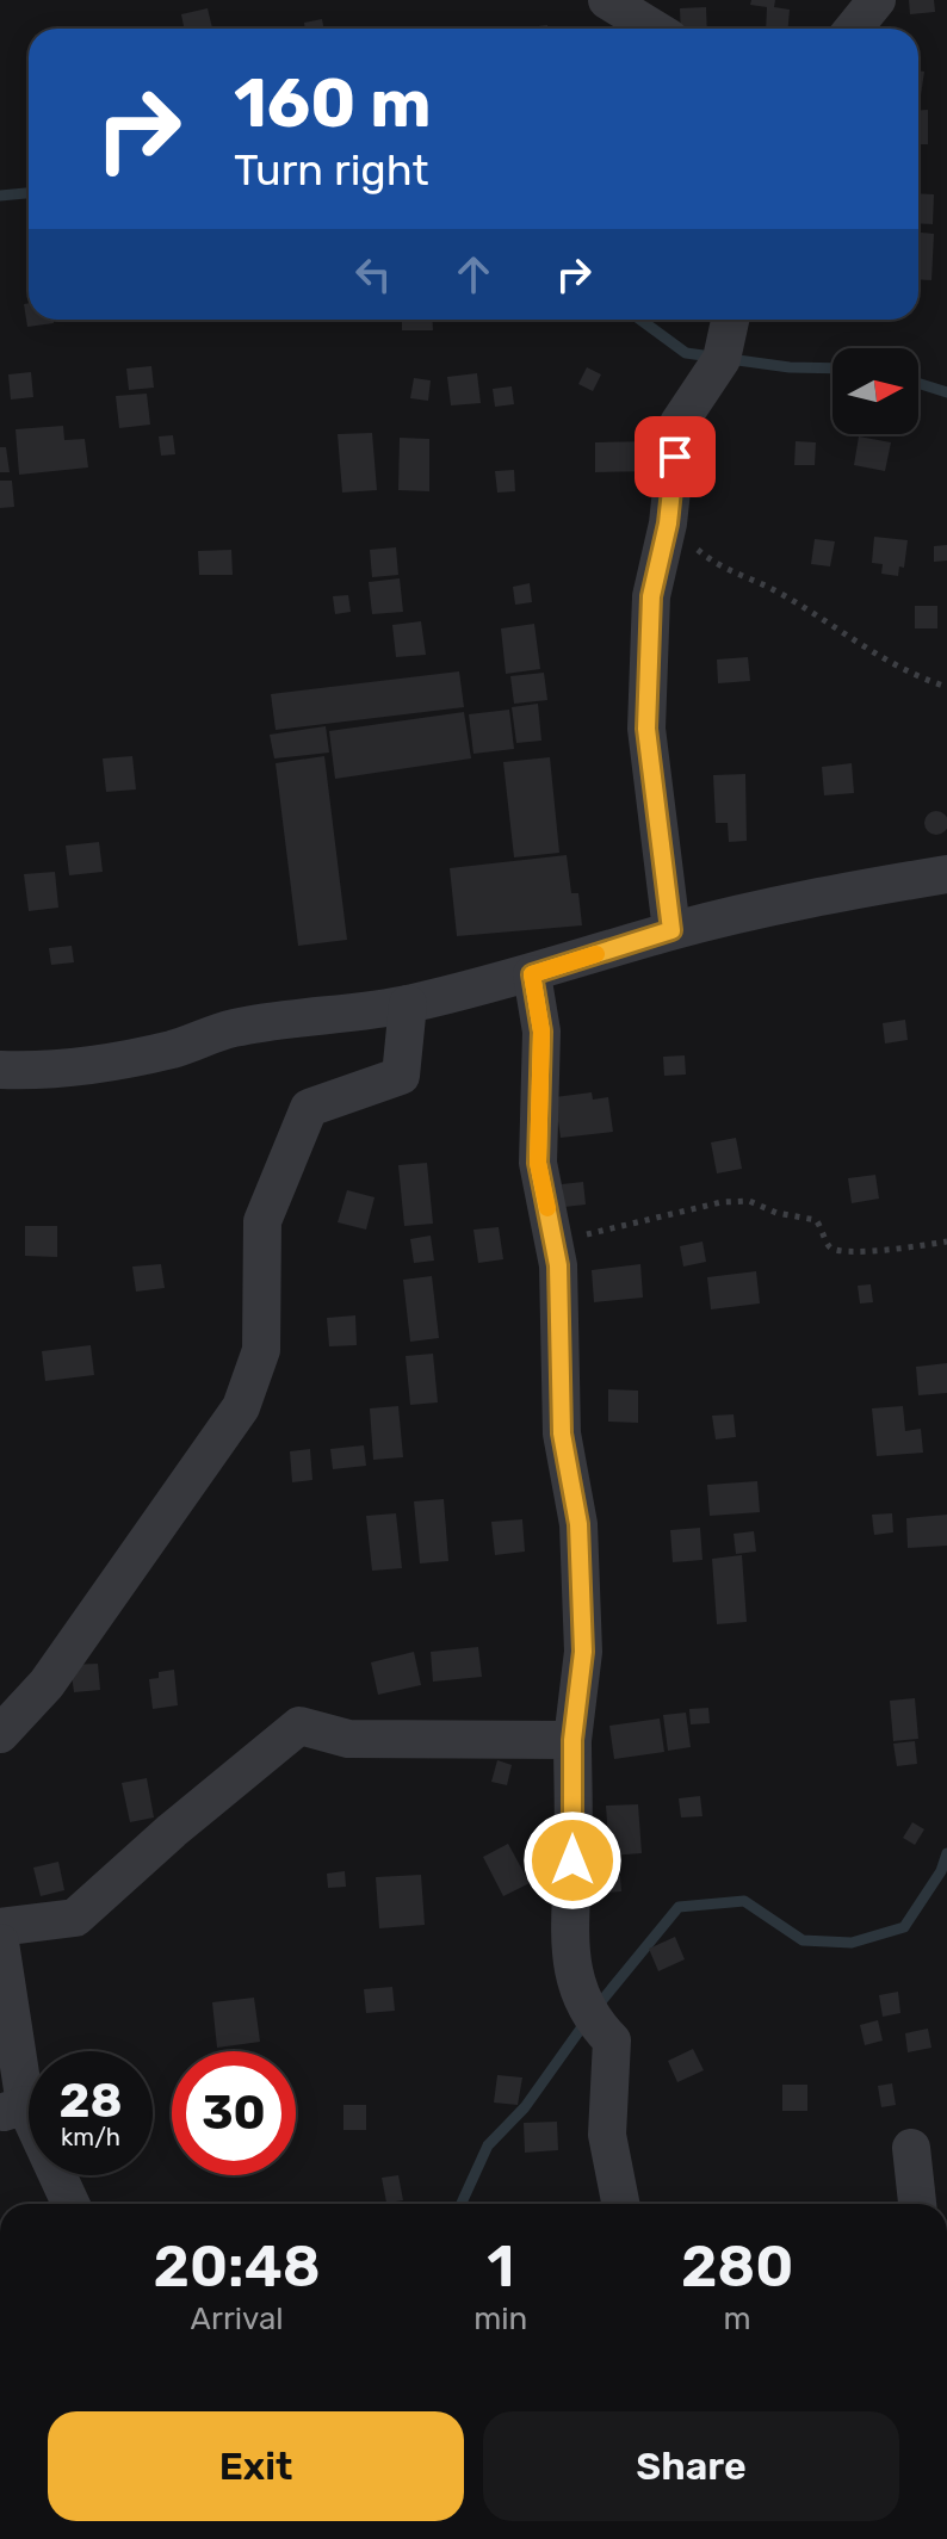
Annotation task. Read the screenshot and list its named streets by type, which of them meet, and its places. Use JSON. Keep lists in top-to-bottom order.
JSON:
{
  "north": "right",
  "page": {
    "turn": ["160 m", "Turn right"],
    "speed": "28 km/h",
    "limit": "30",
    "eta": [
      "20:48",
      "Arrival",
      "1",
      "min",
      "280",
      "m"
    ],
    "buttons": ["Exit", "Share"]
  }
}
